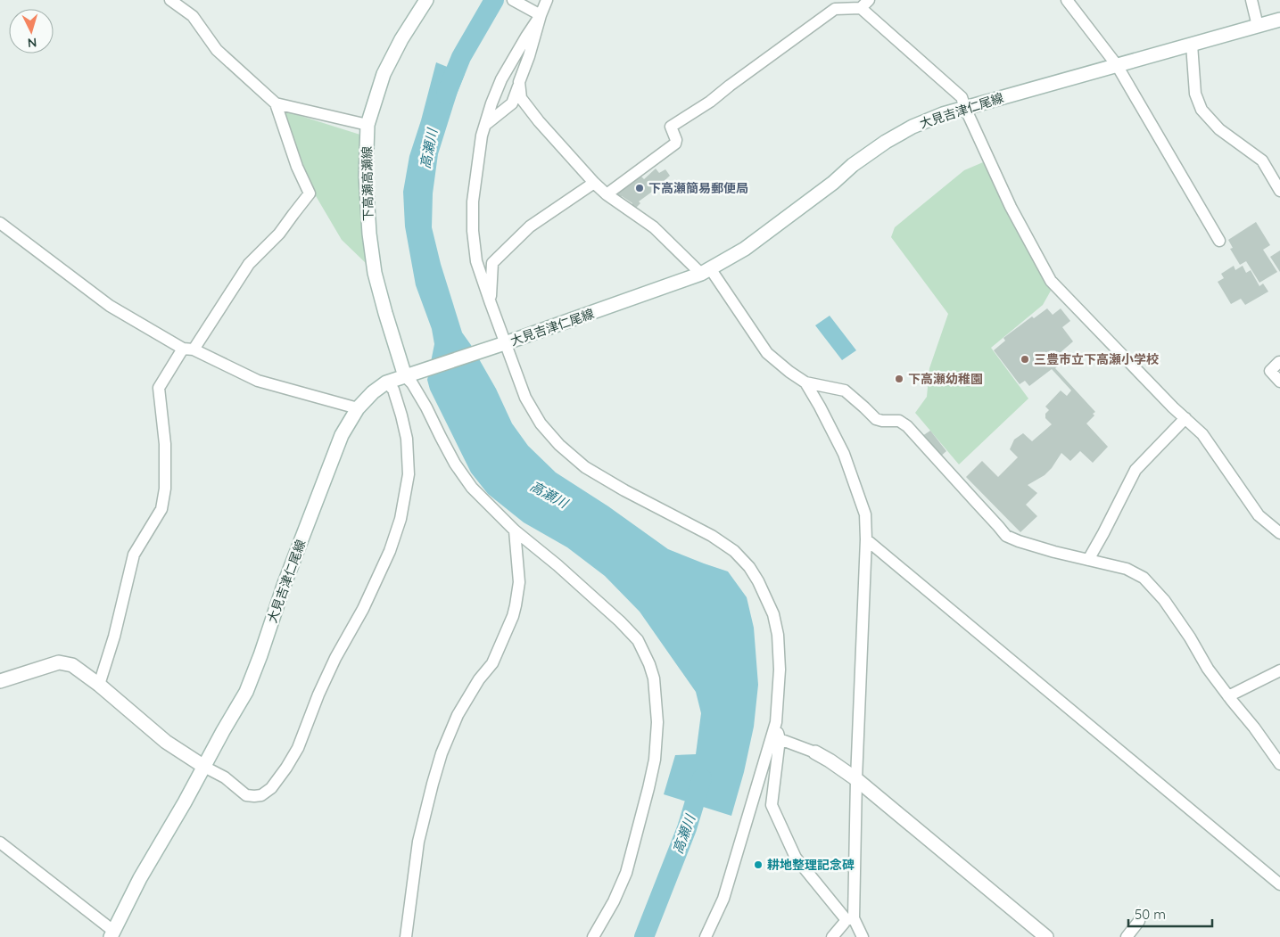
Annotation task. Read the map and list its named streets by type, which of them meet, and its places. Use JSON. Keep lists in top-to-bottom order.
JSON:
{
  "streets": {
    "main road": ["大見吉津仁尾線", "下高瀬高瀬線"]
  },
  "crossings": [
    ["大見吉津仁尾線", "下高瀬高瀬線"]
  ],
  "water": ["高瀬川"],
  "places": [
    "下高瀬簡易郵便局",
    "三豊市立下高瀬小学校",
    "下高瀬幼稚園",
    "耕地整理記念碑"
  ],
  "scale_bar": "50 m",
  "north": "bottom"
}
